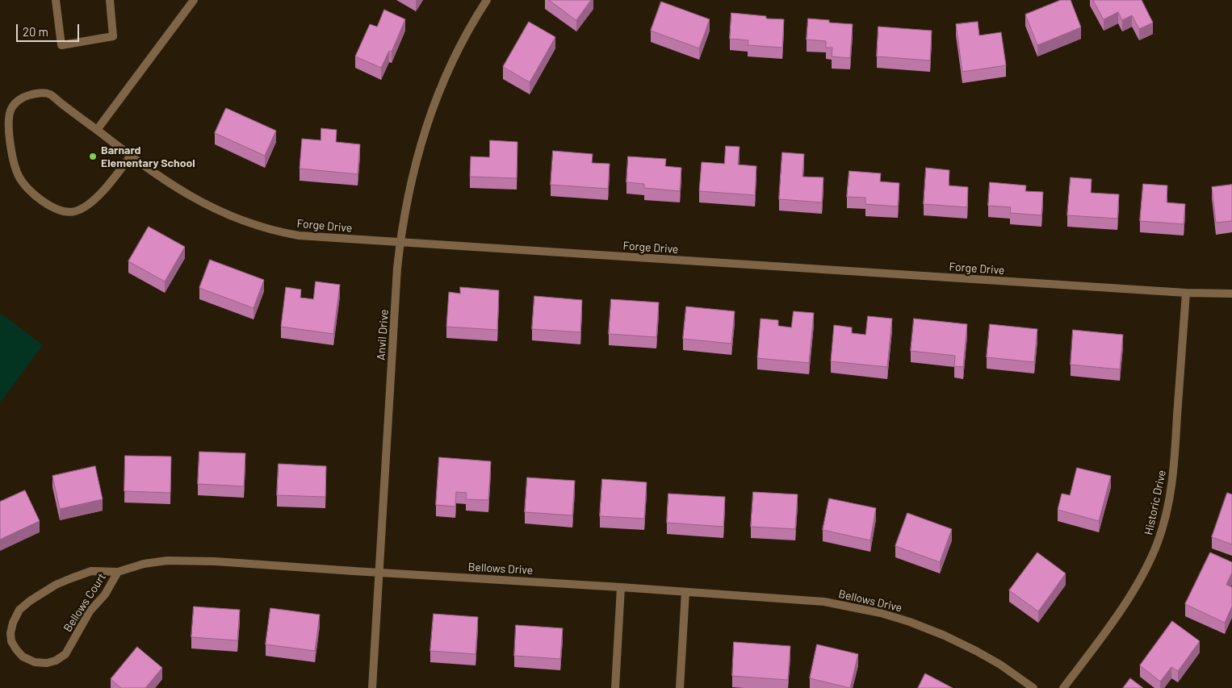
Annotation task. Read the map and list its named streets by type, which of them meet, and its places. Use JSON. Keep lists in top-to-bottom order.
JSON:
{
  "streets": {
    "street": [
      "Forge Drive",
      "Anvil Drive",
      "Historic Drive",
      "Bellows Drive",
      "Bellows Court"
    ]
  },
  "crossings": [
    ["Forge Drive", "Anvil Drive"],
    ["Forge Drive", "Historic Drive"],
    ["Anvil Drive", "Bellows Drive"],
    ["Anvil Drive", "Bellows Court"],
    ["Bellows Drive", "Bellows Court"]
  ],
  "places": ["Barnard Elementary School"],
  "scale_bar": "20 m"
}
